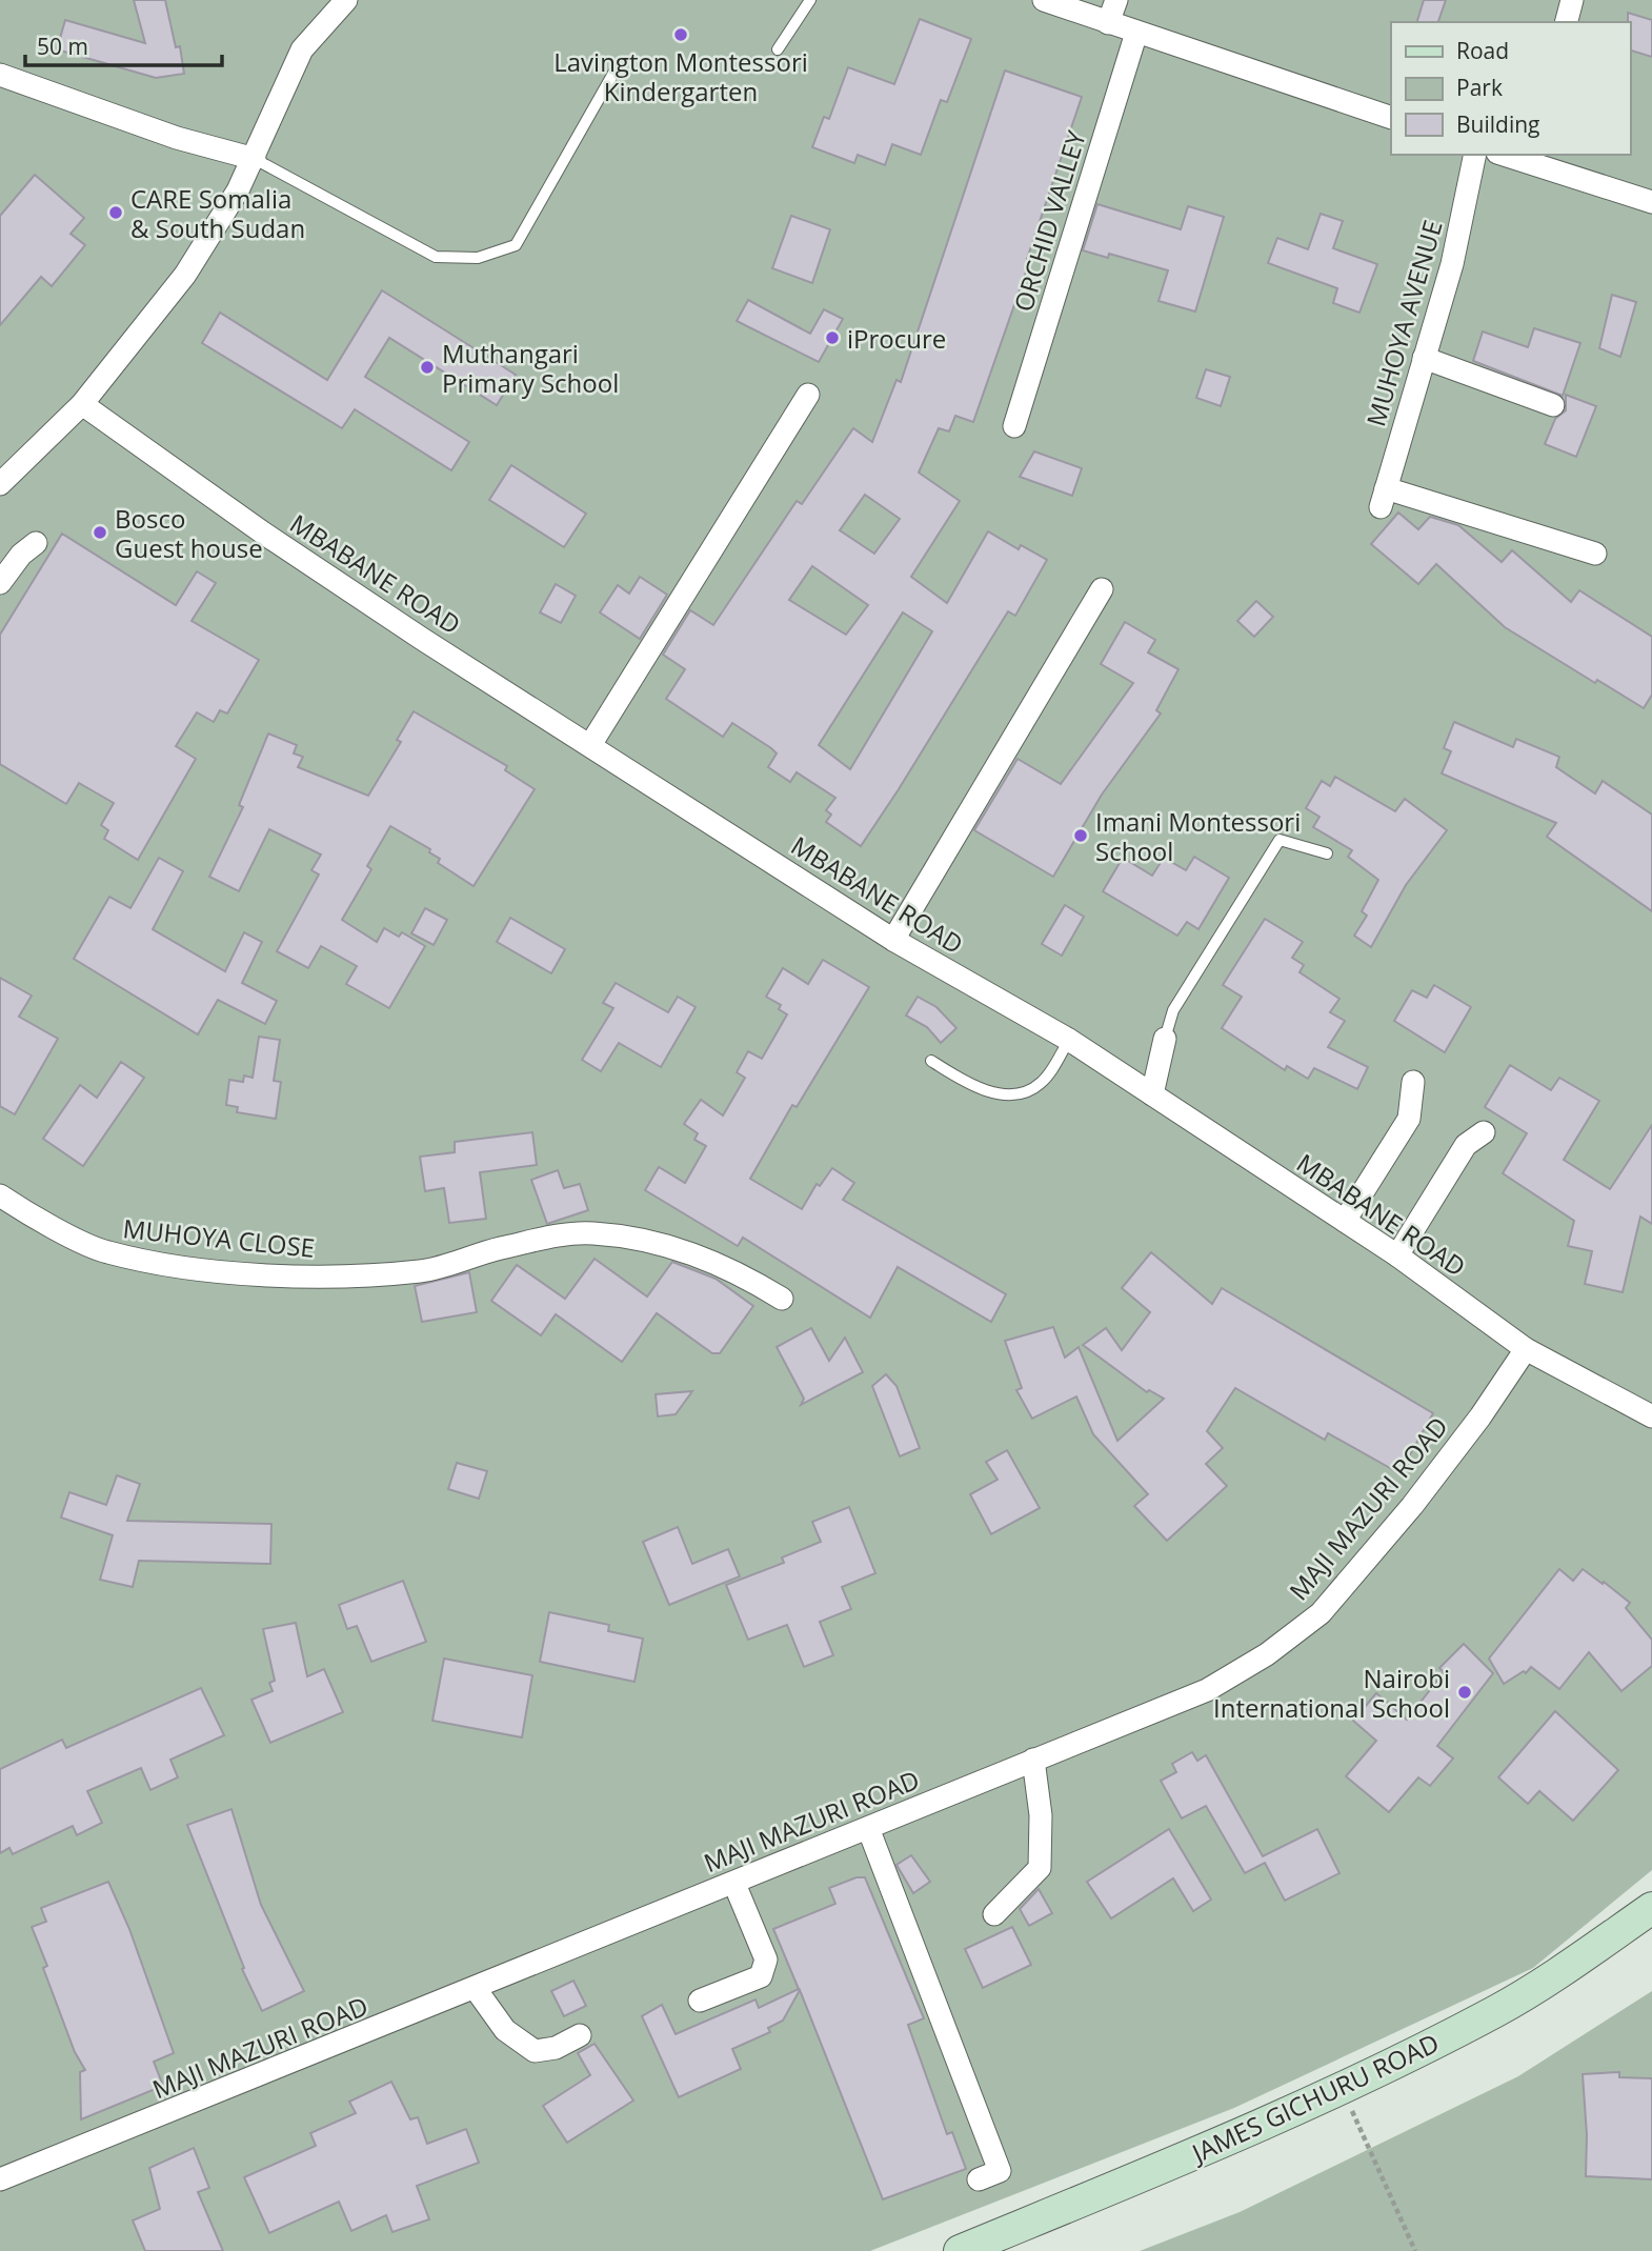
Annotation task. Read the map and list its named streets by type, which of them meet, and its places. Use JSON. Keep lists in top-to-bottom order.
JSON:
{
  "streets": {
    "main road": ["JAMES GICHURU ROAD"],
    "street": [
      "ORCHID VALLEY",
      "MUHOYA AVENUE",
      "MBABANE ROAD",
      "MUHOYA CLOSE",
      "MAJI MAZURI ROAD"
    ]
  },
  "crossings": [
    ["MBABANE ROAD", "MAJI MAZURI ROAD"]
  ],
  "places": [
    "Lavington Montessori Kindergarten",
    "CARE Somalia & South Sudan",
    "iProcure",
    "Muthangari Primary School",
    "Bosco Guest house",
    "Imani Montessori School",
    "Nairobi International School"
  ],
  "legend": ["Road", "Park", "Building"],
  "scale_bar": "50 m"
}
